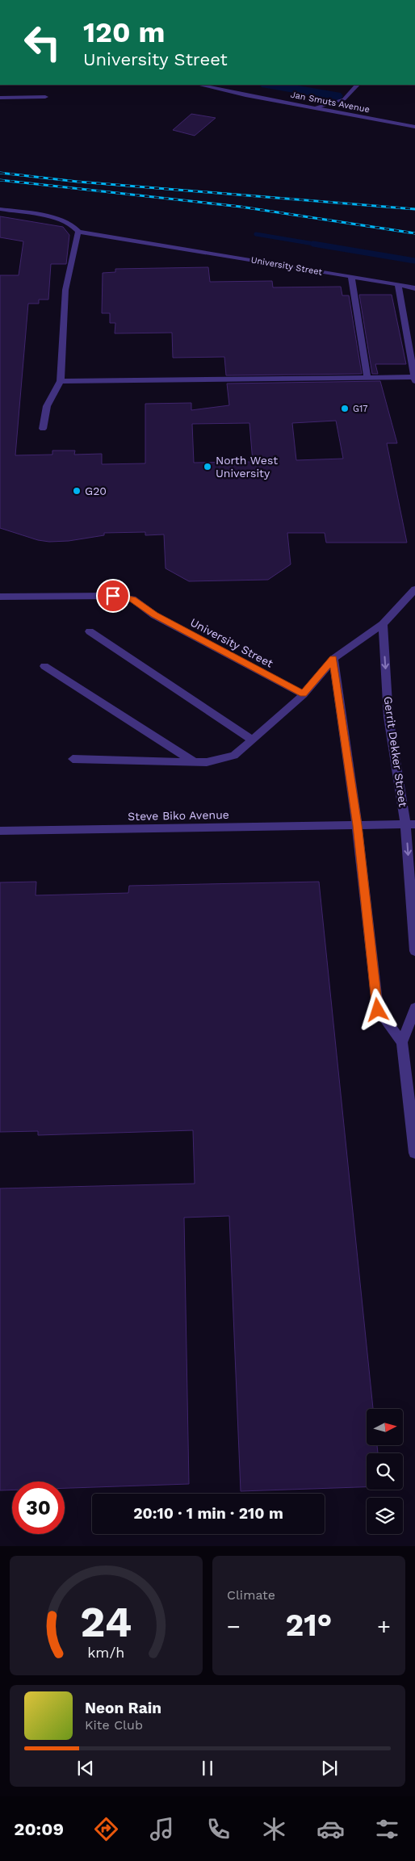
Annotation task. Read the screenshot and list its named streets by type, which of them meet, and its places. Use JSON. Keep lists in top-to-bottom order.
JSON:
{
  "streets": {
    "street": [
      "Jan Smuts Avenue",
      "University Street",
      "Gerrit Dekker Street",
      "Steve Biko Avenue"
    ]
  },
  "crossings": [
    ["Gerrit Dekker Street", "Steve Biko Avenue"]
  ],
  "places": ["G17", "North West University", "G20"],
  "north": "right",
  "page": {
    "turn": ["120 m", "University Street"],
    "limit": "30",
    "trip": "20:10 · 1 min · 210 m",
    "tile": "Climate",
    "heat": ["−", "21°", "+"],
    "song": ["Neon Rain", "Kite Club"],
    "tabs": "20:09",
    "gauge": ["24", "km/h"]
  }
}
